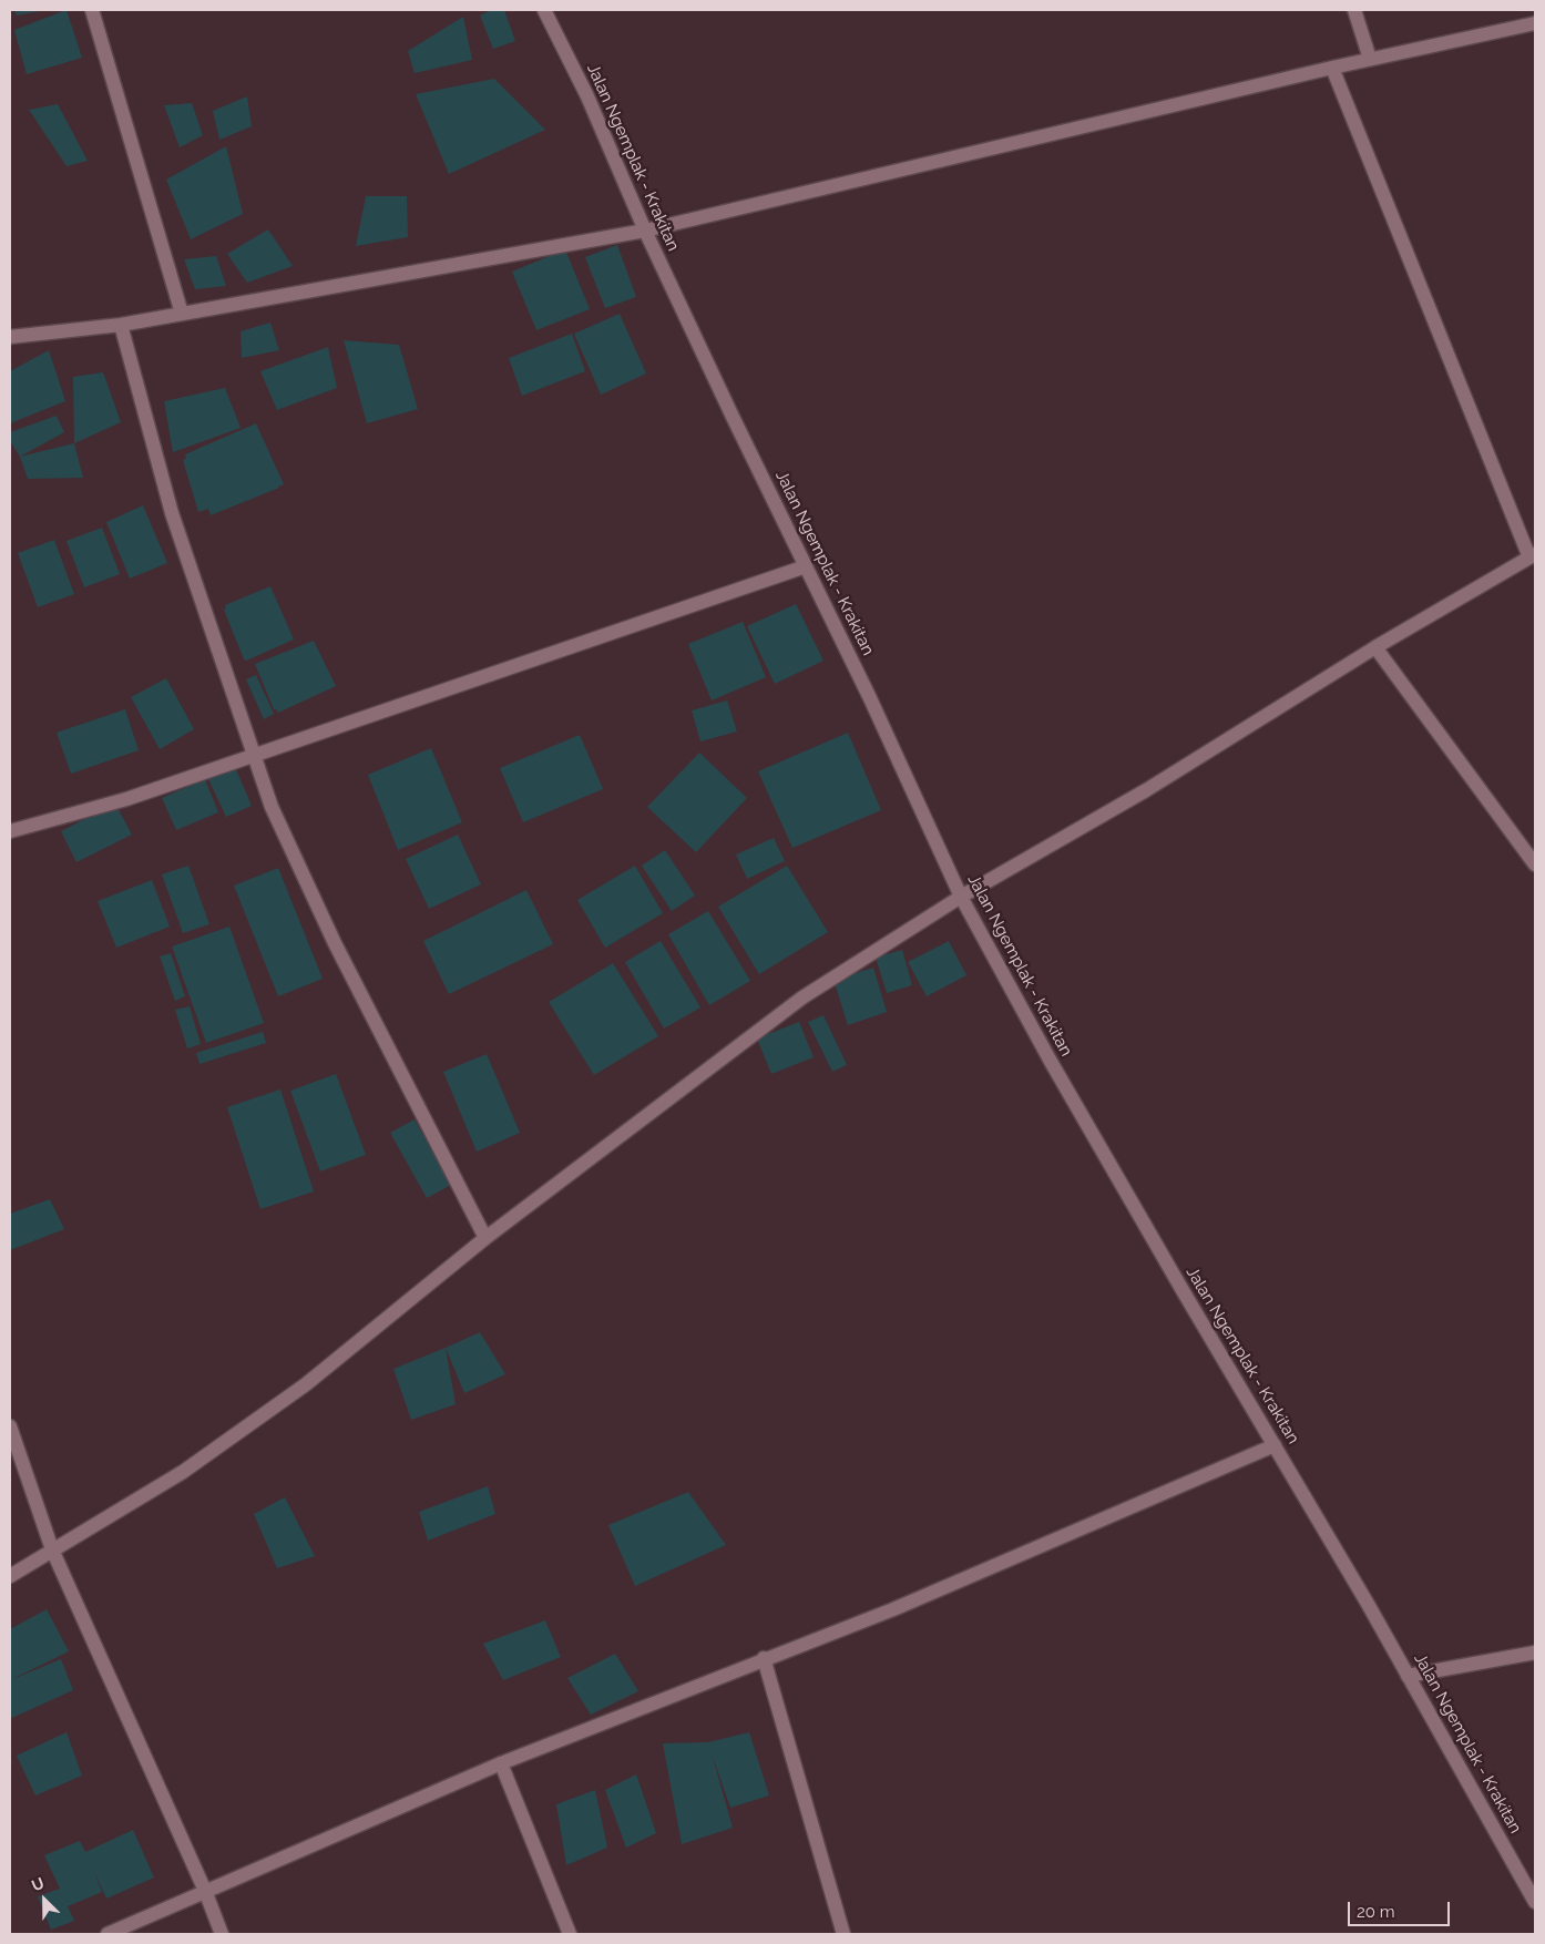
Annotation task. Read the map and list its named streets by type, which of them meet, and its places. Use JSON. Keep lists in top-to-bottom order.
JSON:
{
  "streets": {
    "street": ["Jalan Ngemplak - Krakitan"]
  },
  "scale_bar": "20 m",
  "north": "top left"
}
